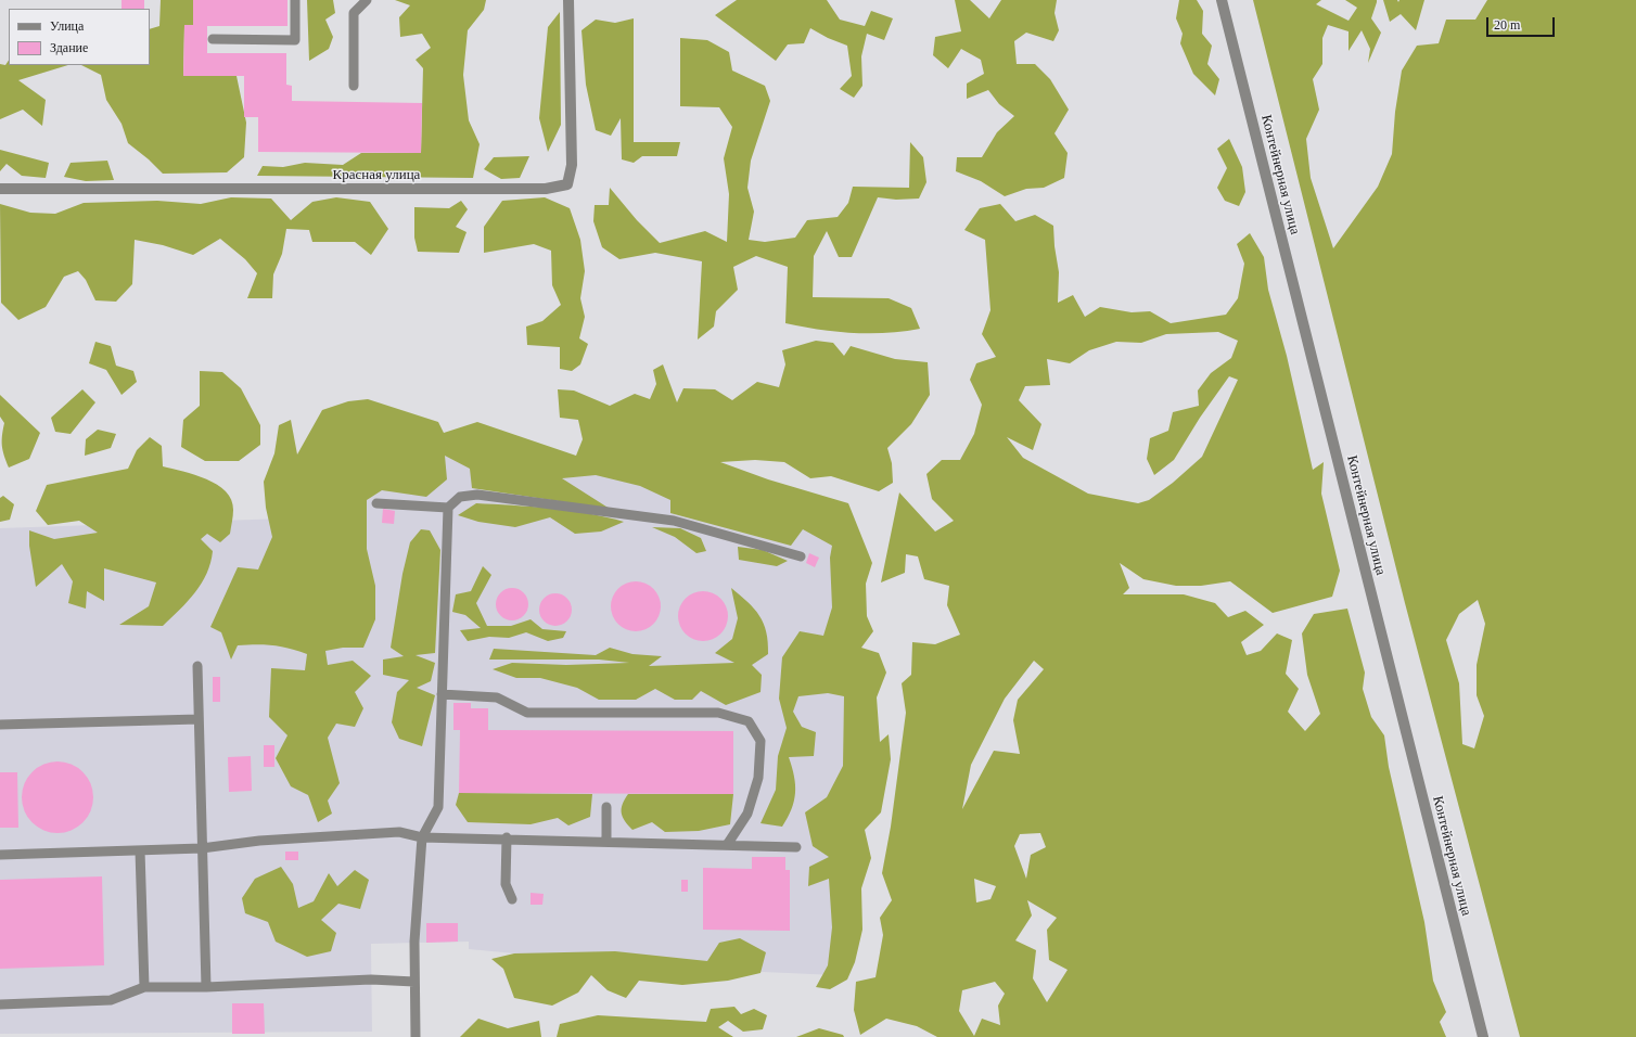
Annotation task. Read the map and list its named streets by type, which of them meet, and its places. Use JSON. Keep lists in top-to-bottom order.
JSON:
{
  "streets": {
    "street": ["Контейнерная улица", "Красная улица"]
  },
  "legend": ["Улица", "Здание"],
  "scale_bar": "20 m"
}
